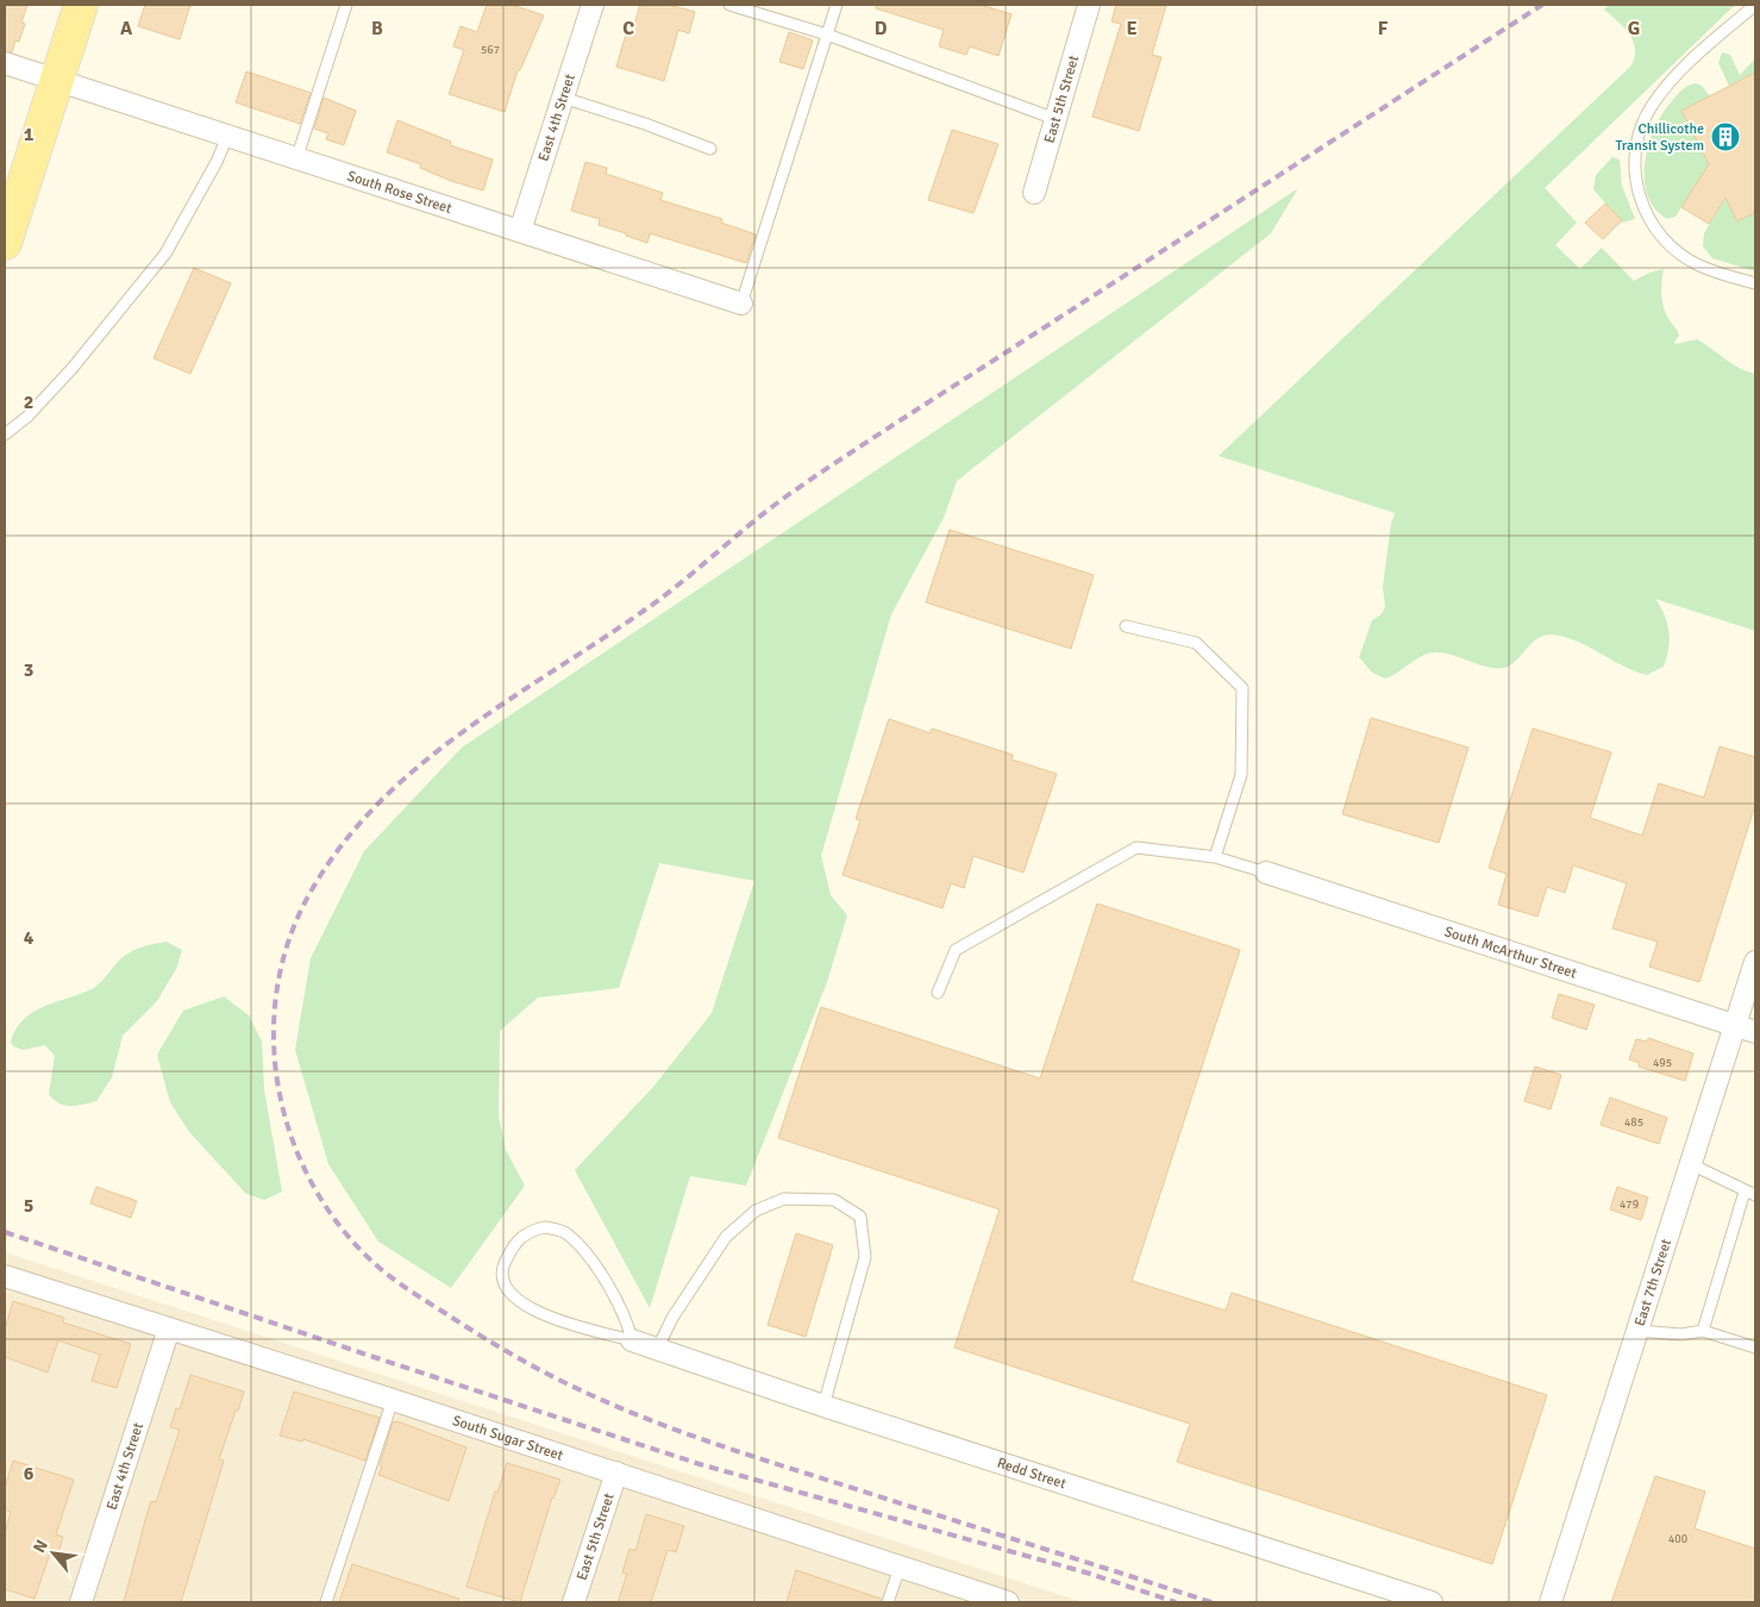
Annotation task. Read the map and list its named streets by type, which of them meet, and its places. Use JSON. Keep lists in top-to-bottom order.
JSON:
{
  "streets": {
    "street": [
      "East 5th Street",
      "East 4th Street",
      "South Rose Street",
      "South McArthur Street",
      "East 7th Street",
      "South Sugar Street",
      "Redd Street"
    ]
  },
  "crossings": [
    ["East 5th Street", "South Sugar Street"],
    ["East 4th Street", "South Rose Street"],
    ["East 4th Street", "South Sugar Street"],
    ["South McArthur Street", "East 7th Street"]
  ],
  "places": {
    "building": ["Chillicothe Transit System"]
  },
  "house_numbers": [
    "567",
    "495",
    "485",
    "479",
    "400"
  ],
  "north": "top left",
  "grid": {
    "columns": [
      "A",
      "B",
      "C",
      "D",
      "E",
      "F",
      "G"
    ],
    "rows": [
      "1",
      "2",
      "3",
      "4",
      "5",
      "6"
    ]
  }
}
